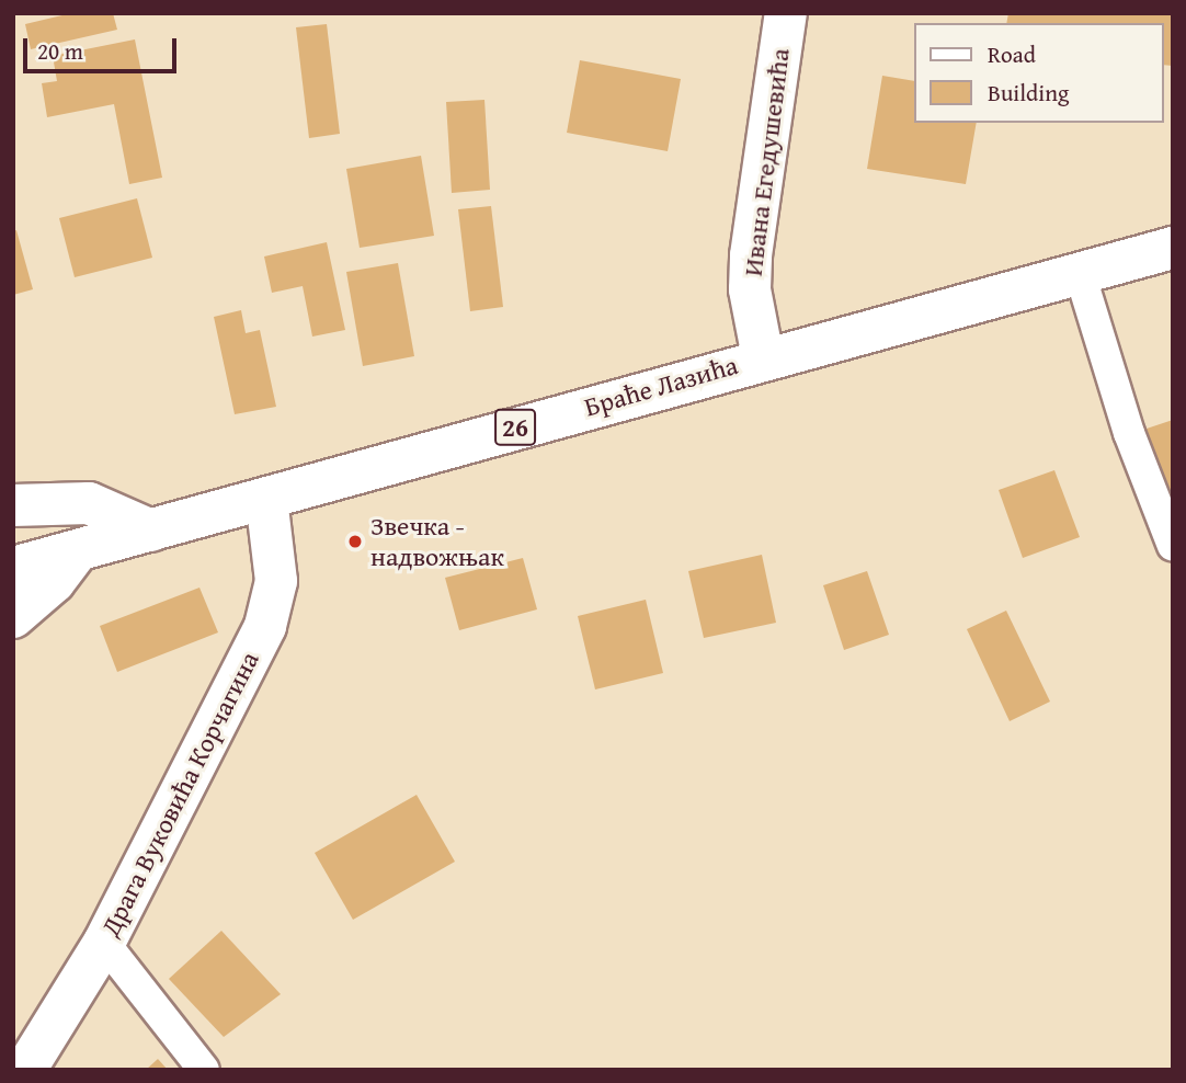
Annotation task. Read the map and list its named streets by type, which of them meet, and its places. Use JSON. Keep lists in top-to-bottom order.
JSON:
{
  "streets": {
    "main road": [
      "Ивана Егедушевића",
      "Браће Лазића",
      "26",
      "Драга Вуковића Корчагина"
    ]
  },
  "crossings": [
    ["Ивана Егедушевића", "Браће Лазића"],
    ["Браће Лазића", "Драга Вуковића Корчагина"]
  ],
  "places": ["Звечка - надвожњак"],
  "legend": ["Road", "Building"],
  "scale_bar": "20 m"
}
